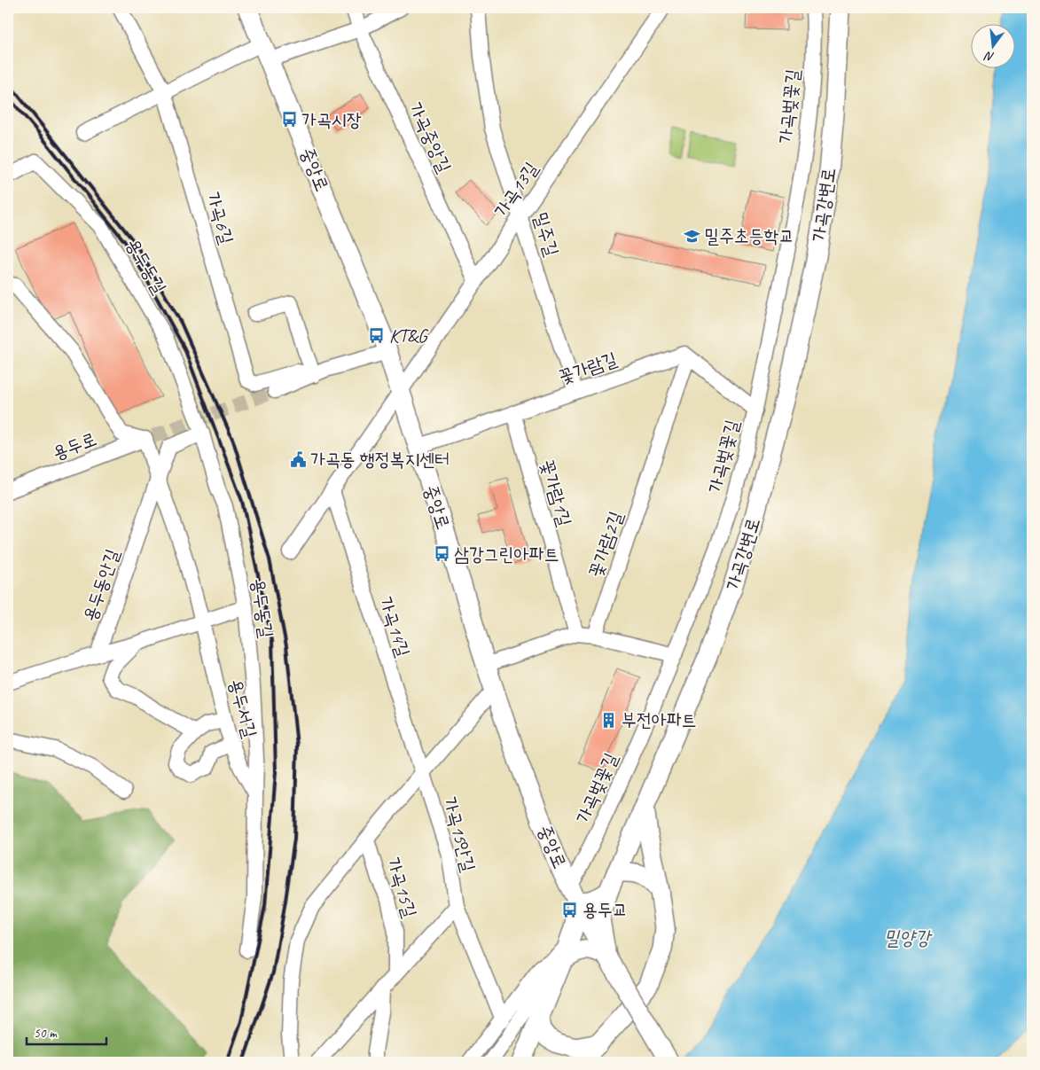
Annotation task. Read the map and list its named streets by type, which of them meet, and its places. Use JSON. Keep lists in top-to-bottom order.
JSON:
{
  "streets": {
    "main road": ["중앙로", "가곡강변로"],
    "street": [
      "가곡벚꽃길",
      "가곡중앙길",
      "가곡13길",
      "가곡6길",
      "밀주길",
      "용두동길",
      "꽃가람길",
      "용두로",
      "꽃가람1길",
      "꽃가람2길",
      "용두동안길",
      "가곡14길",
      "용두서길",
      "가곡15안길",
      "가곡15길"
    ]
  },
  "crossings": [
    ["가곡벚꽃길", "중앙로"],
    ["가곡중앙길", "가곡13길"],
    ["중앙로", "가곡13길"],
    ["중앙로", "가곡강변로"],
    ["중앙로", "꽃가람길"],
    ["가곡13길", "밀주길"],
    ["밀주길", "꽃가람길"],
    ["용두동길", "용두서길"],
    ["꽃가람길", "꽃가람1길"],
    ["꽃가람길", "꽃가람2길"],
    ["용두동안길", "용두서길"],
    ["가곡14길", "가곡15안길"]
  ],
  "water": ["밀양강"],
  "places": {
    "bus stop": [
      "가곡시장",
      "KT&G",
      "삼강그린아파트",
      "용두교"
    ],
    "school or university": ["밀주초등학교"],
    "public building": ["가곡동 행정복지센터"],
    "building": ["부전아파트"]
  },
  "scale_bar": "50 m",
  "north": "bottom"
}
